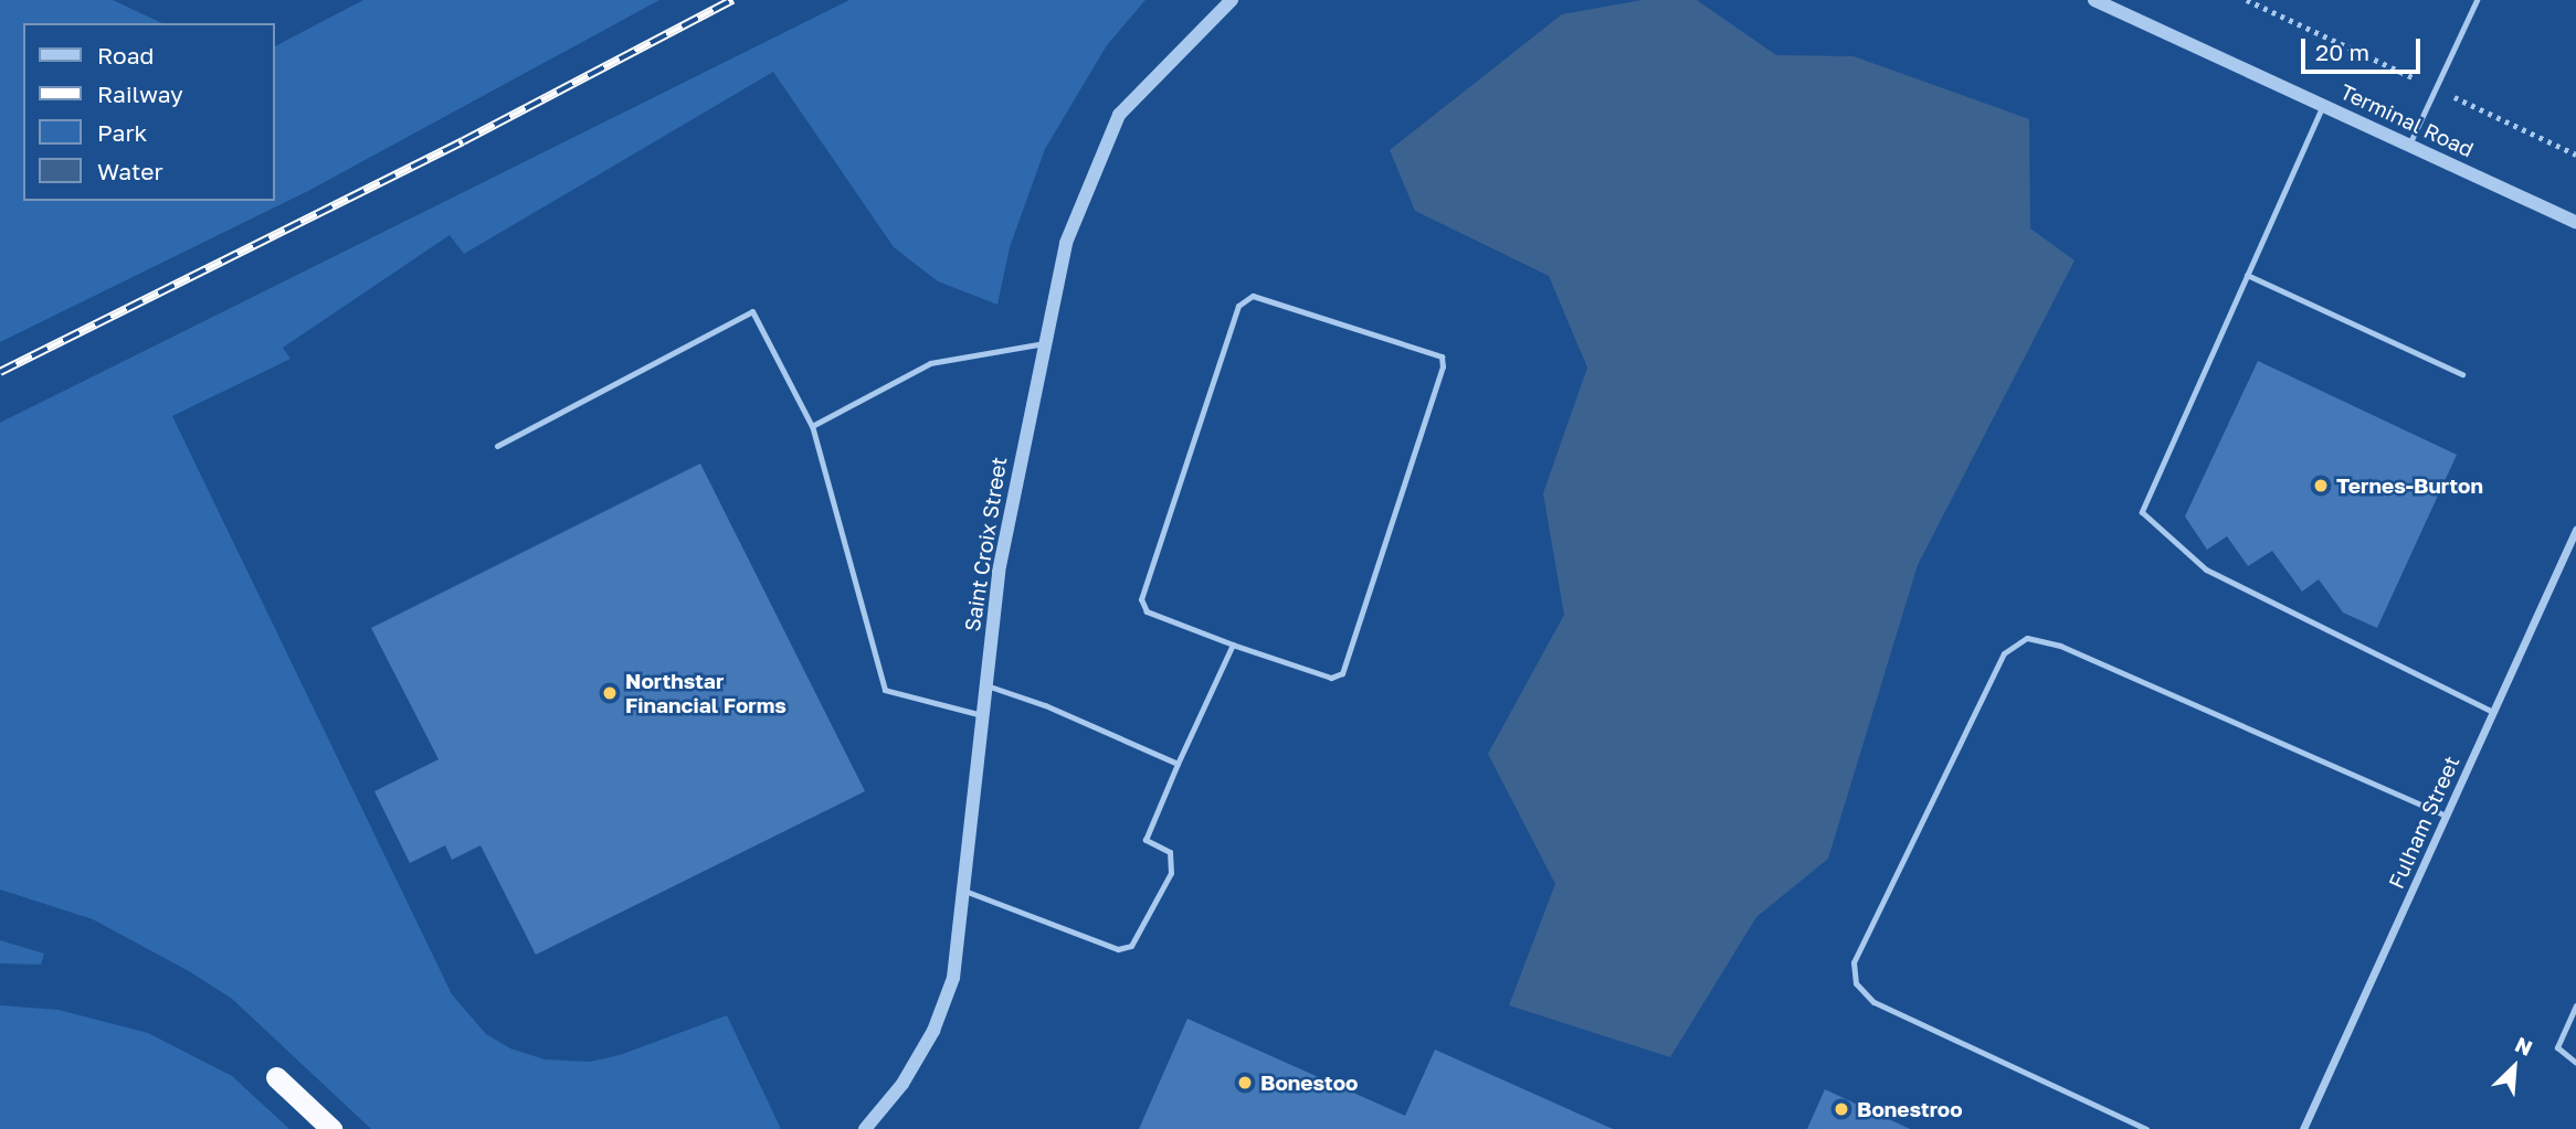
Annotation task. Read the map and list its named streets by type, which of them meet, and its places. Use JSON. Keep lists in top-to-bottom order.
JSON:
{
  "streets": {
    "street": ["Terminal Road", "Saint Croix Street", "Fulham Street"]
  },
  "places": [
    "Ternes-Burton",
    "Northstar Financial Forms",
    "Bonestoo",
    "Bonestroo"
  ],
  "legend": [
    "Road",
    "Railway",
    "Park",
    "Water"
  ],
  "scale_bar": "20 m",
  "north": "top right"
}
